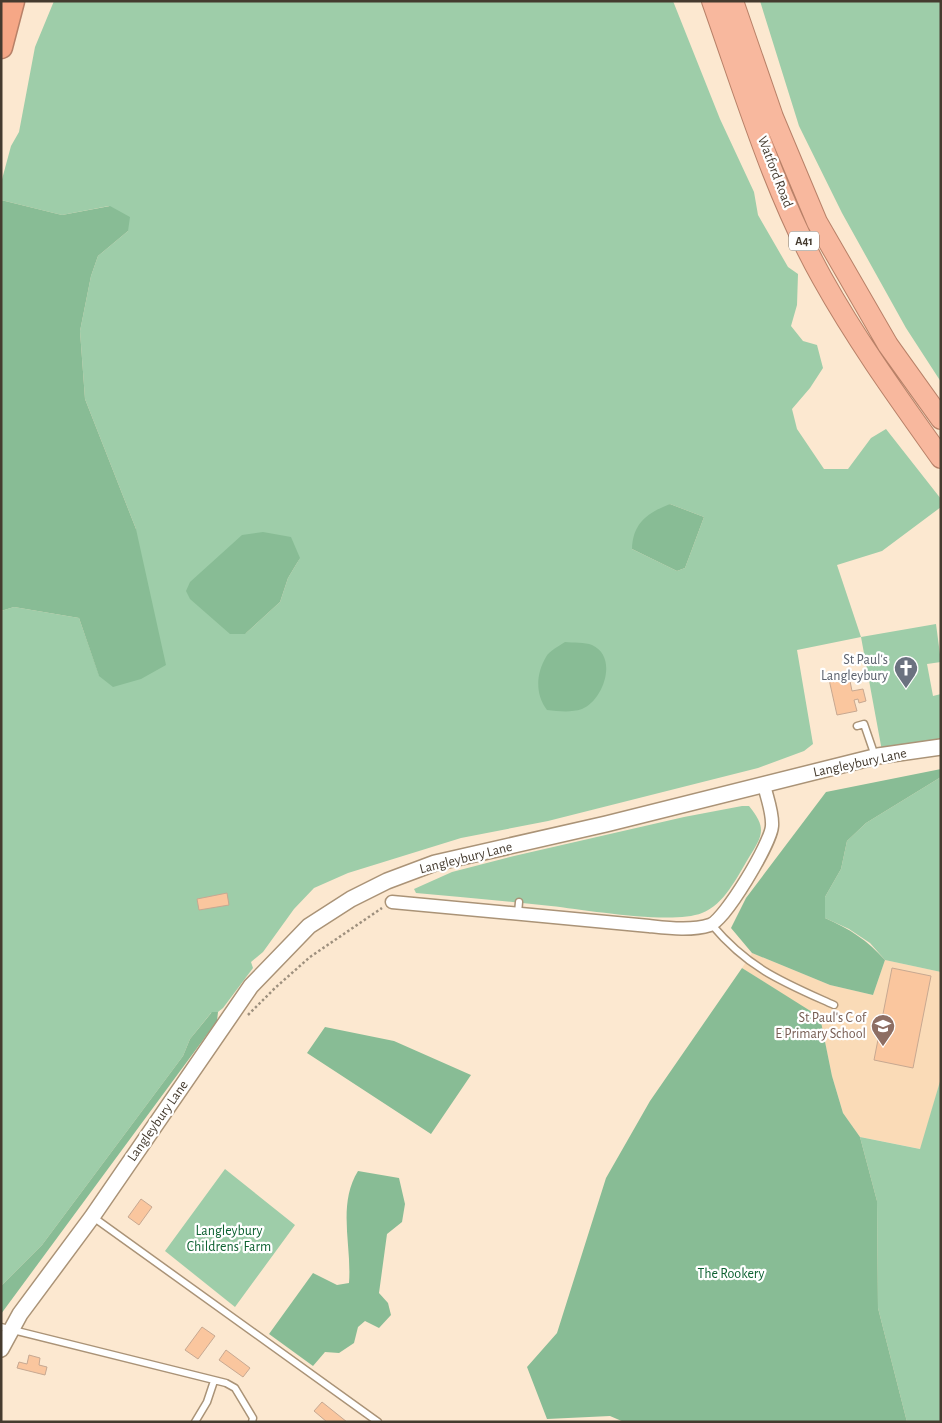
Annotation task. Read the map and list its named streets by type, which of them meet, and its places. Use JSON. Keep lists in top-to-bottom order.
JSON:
{
  "streets": {
    "highway": ["Watford Road", "A41"],
    "street": ["Langleybury Lane"]
  },
  "parks": ["Langleybury Childrens' Farm", "The Rookery"],
  "places": {
    "church": ["St Paul's Langleybury"],
    "school or university": ["St Paul's C of E Primary School"]
  }
}
